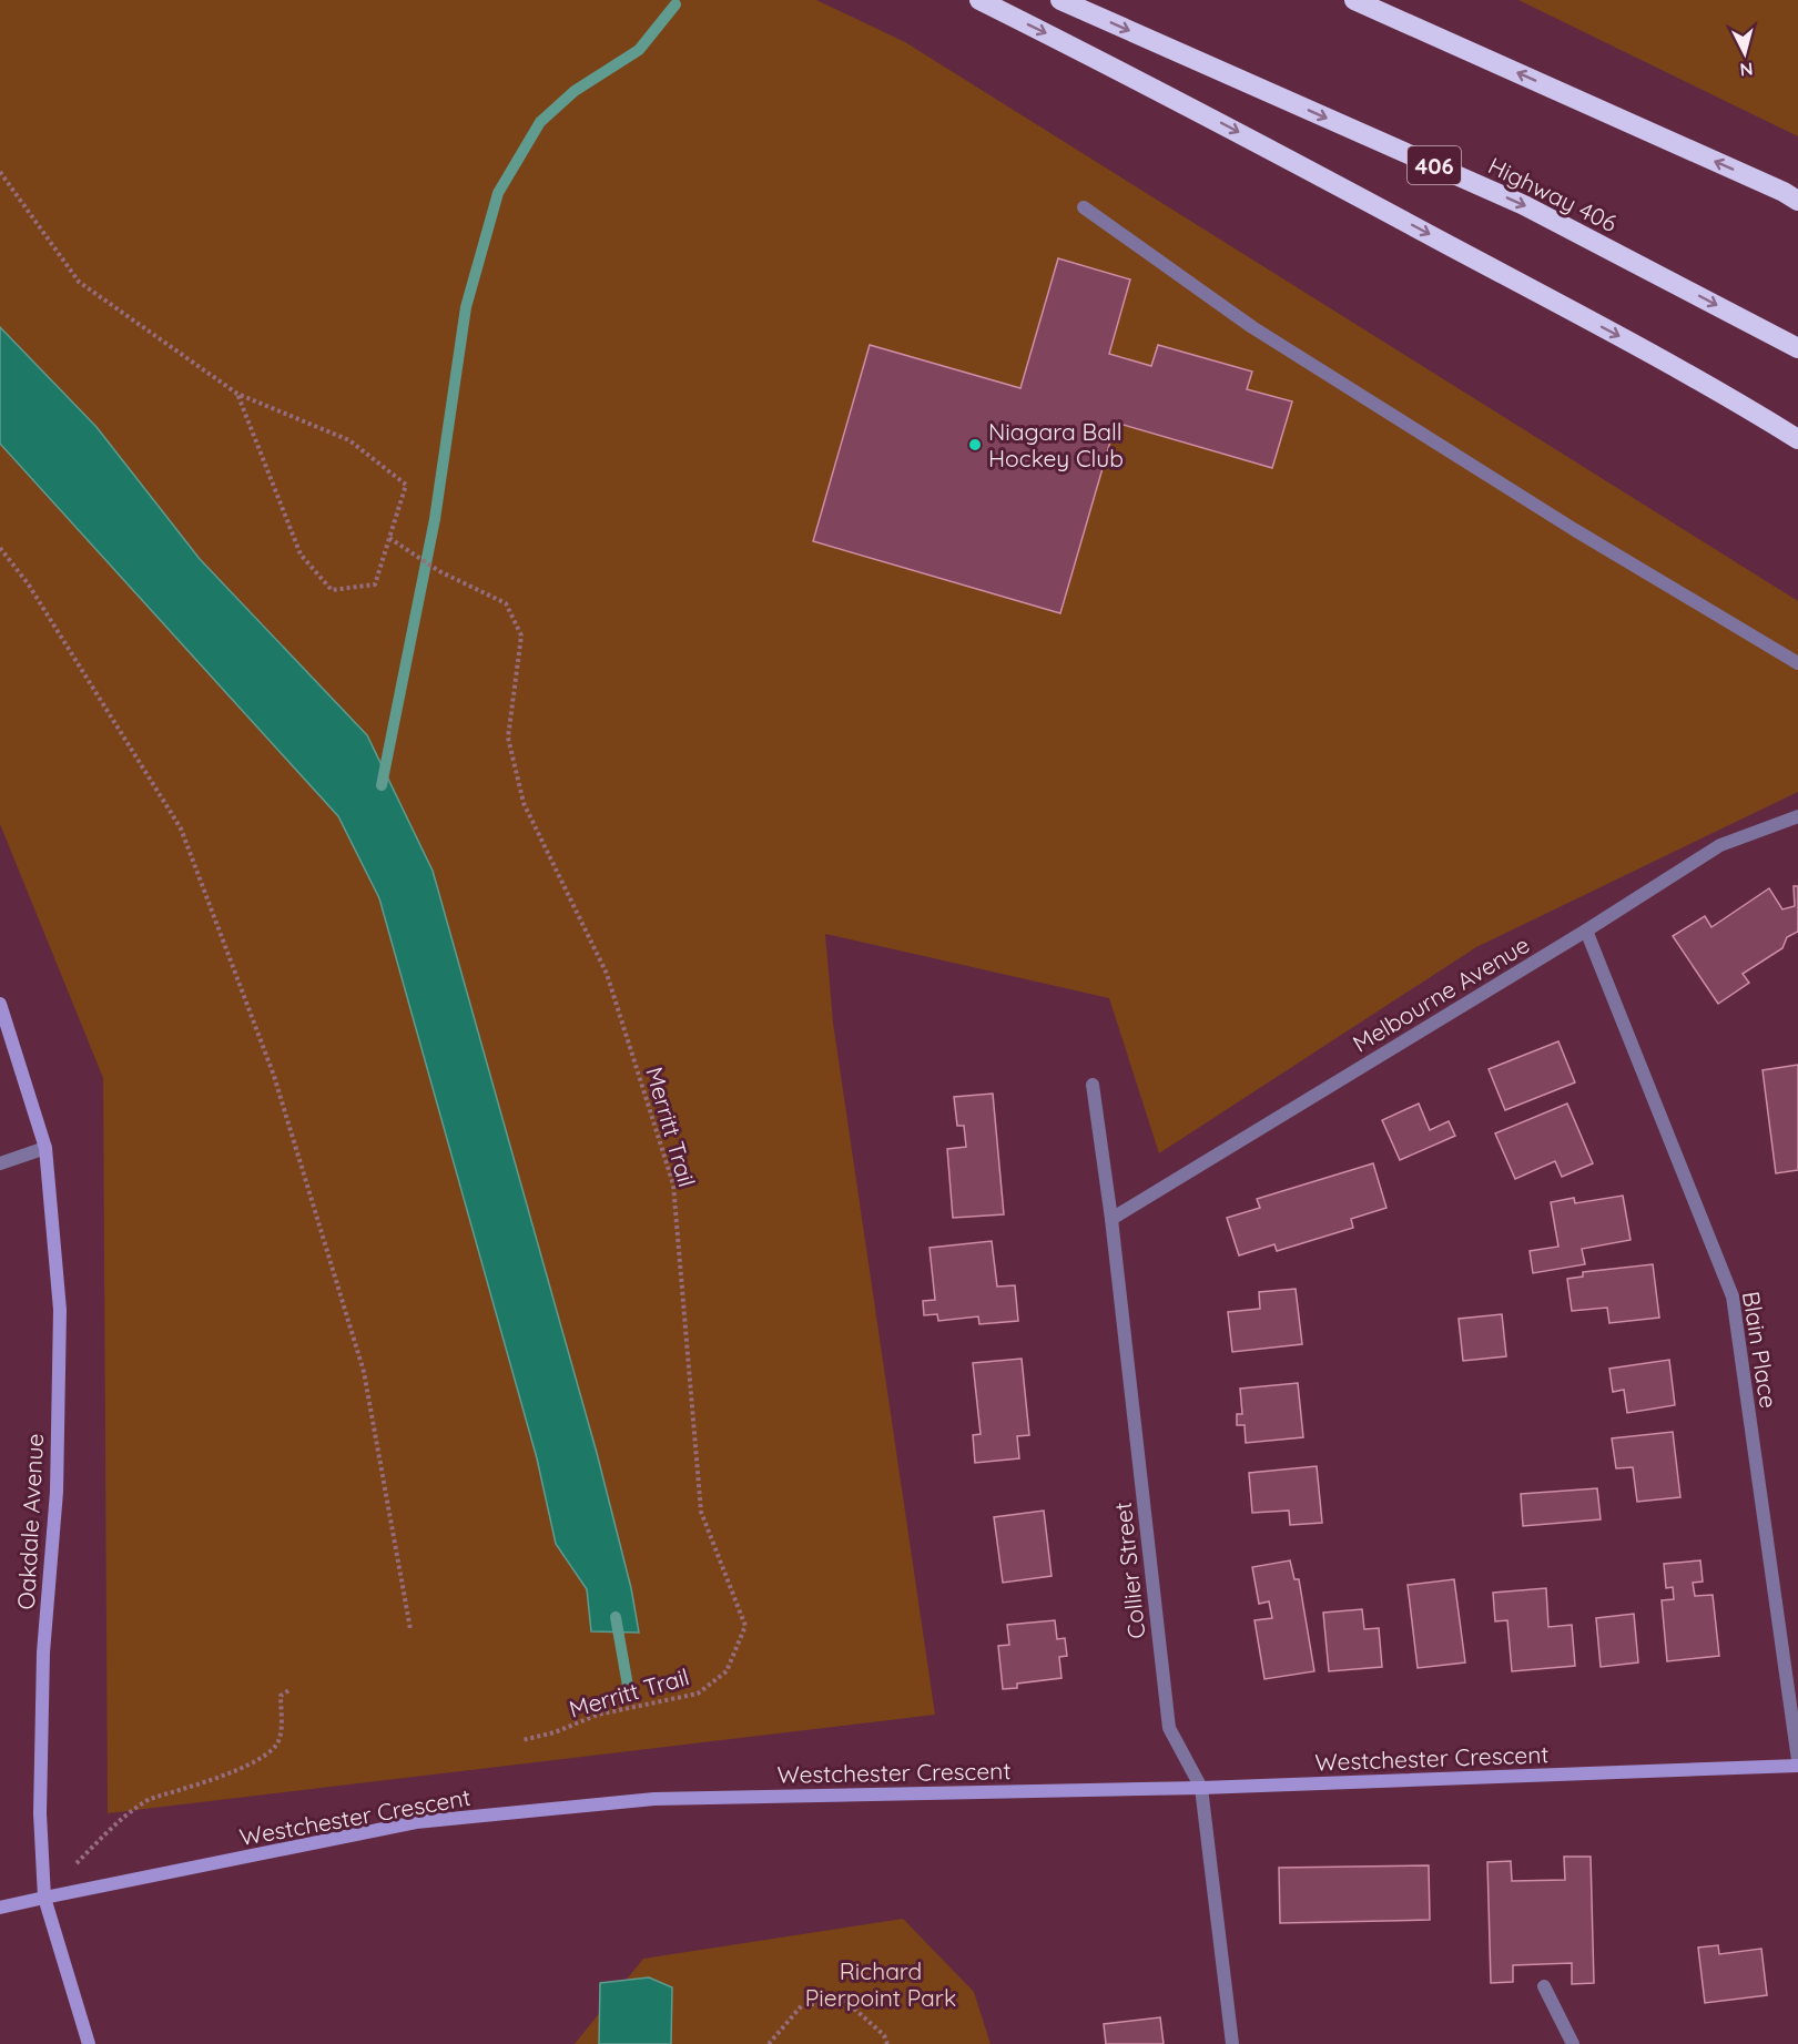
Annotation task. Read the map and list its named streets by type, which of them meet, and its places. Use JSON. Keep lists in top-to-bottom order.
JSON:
{
  "streets": {
    "highway": ["406", "Highway 406"],
    "main road": ["Oakdale Avenue", "Westchester Crescent"],
    "street": ["Melbourne Avenue", "Blain Place", "Collier Street"],
    "path": ["Merritt Trail"]
  },
  "crossings": [
    ["Melbourne Avenue", "Blain Place"],
    ["Melbourne Avenue", "Collier Street"],
    ["Blain Place", "Westchester Crescent"],
    ["Oakdale Avenue", "Westchester Crescent"],
    ["Collier Street", "Westchester Crescent"]
  ],
  "parks": ["Richard Pierpoint Park"],
  "places": ["Niagara Ball Hockey Club"],
  "north": "bottom"
}
